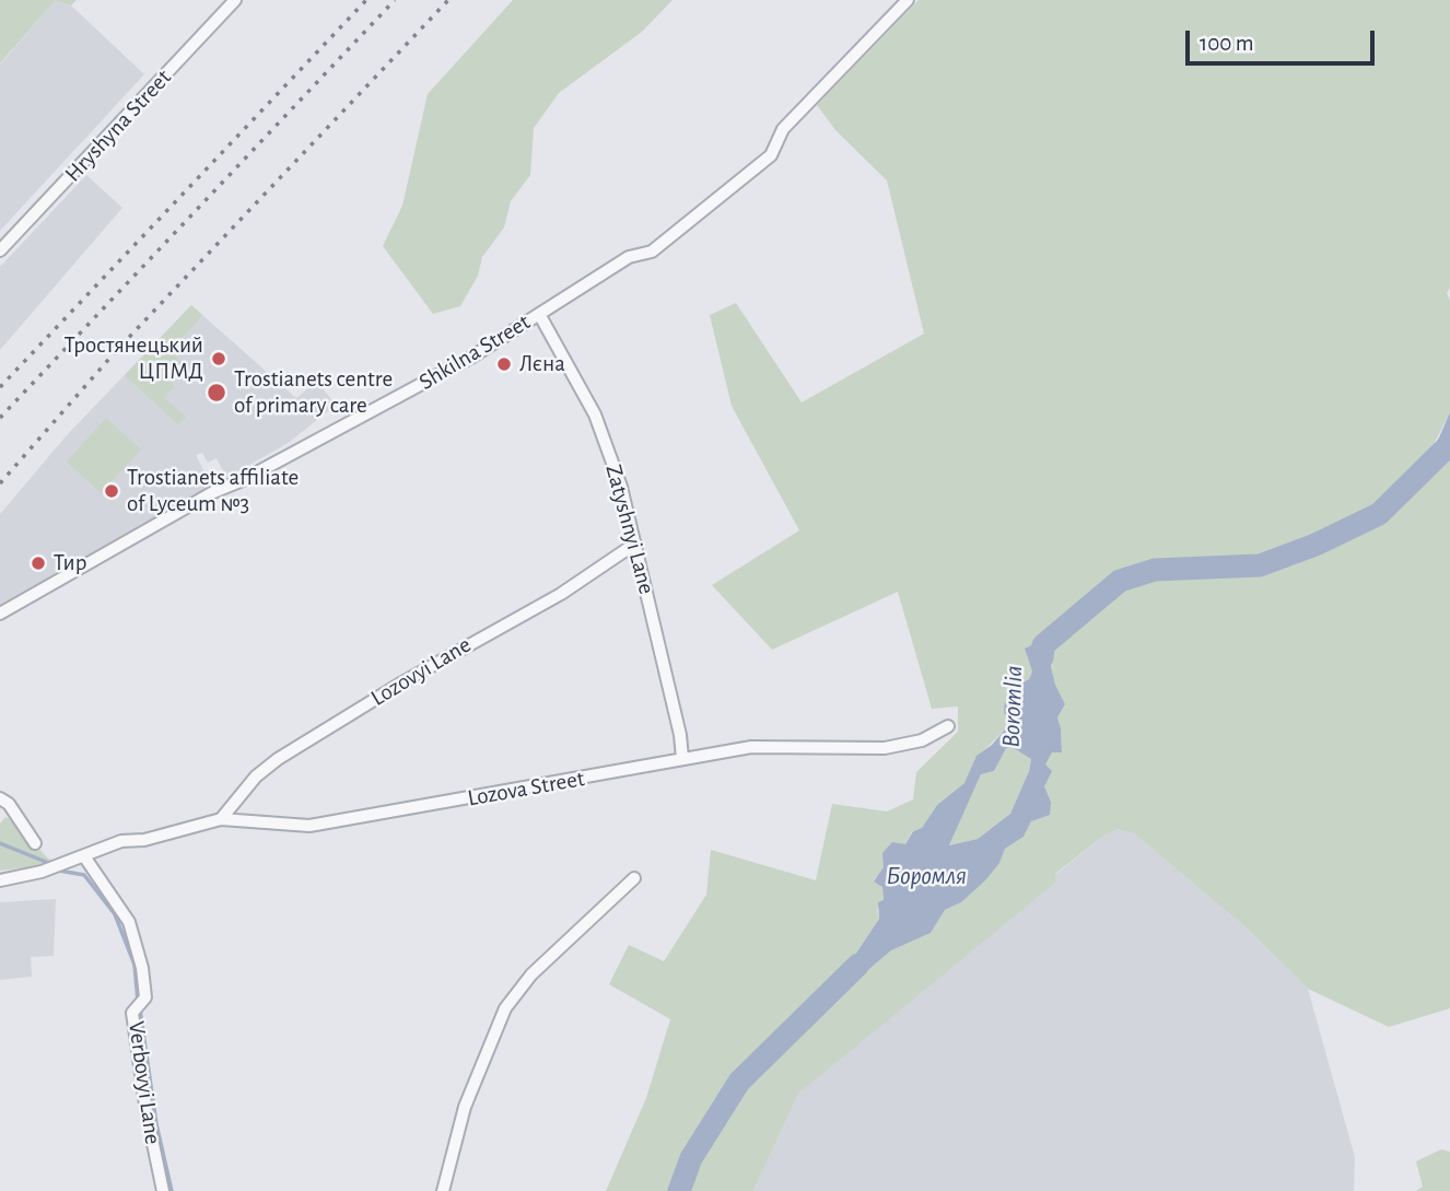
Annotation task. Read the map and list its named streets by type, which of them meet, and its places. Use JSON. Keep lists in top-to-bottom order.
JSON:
{
  "streets": {
    "street": [
      "Hryshyna Street",
      "Shkilna Street",
      "Zatyshnyi Lane",
      "Lozovyi Lane",
      "Lozova Street",
      "Verbovyi Lane"
    ]
  },
  "crossings": [
    ["Shkilna Street", "Zatyshnyi Lane"],
    ["Zatyshnyi Lane", "Lozovyi Lane"],
    ["Zatyshnyi Lane", "Lozova Street"],
    ["Lozovyi Lane", "Lozova Street"],
    ["Lozova Street", "Verbovyi Lane"]
  ],
  "water": ["Boromlia", "Боромля"],
  "places": [
    "Тростянецький ЦПМД",
    "Лєна",
    "Trostianets centre of primary care",
    "Trostianets affiliate of Lyceum №3",
    "Тир"
  ],
  "scale_bar": "100 m"
}
